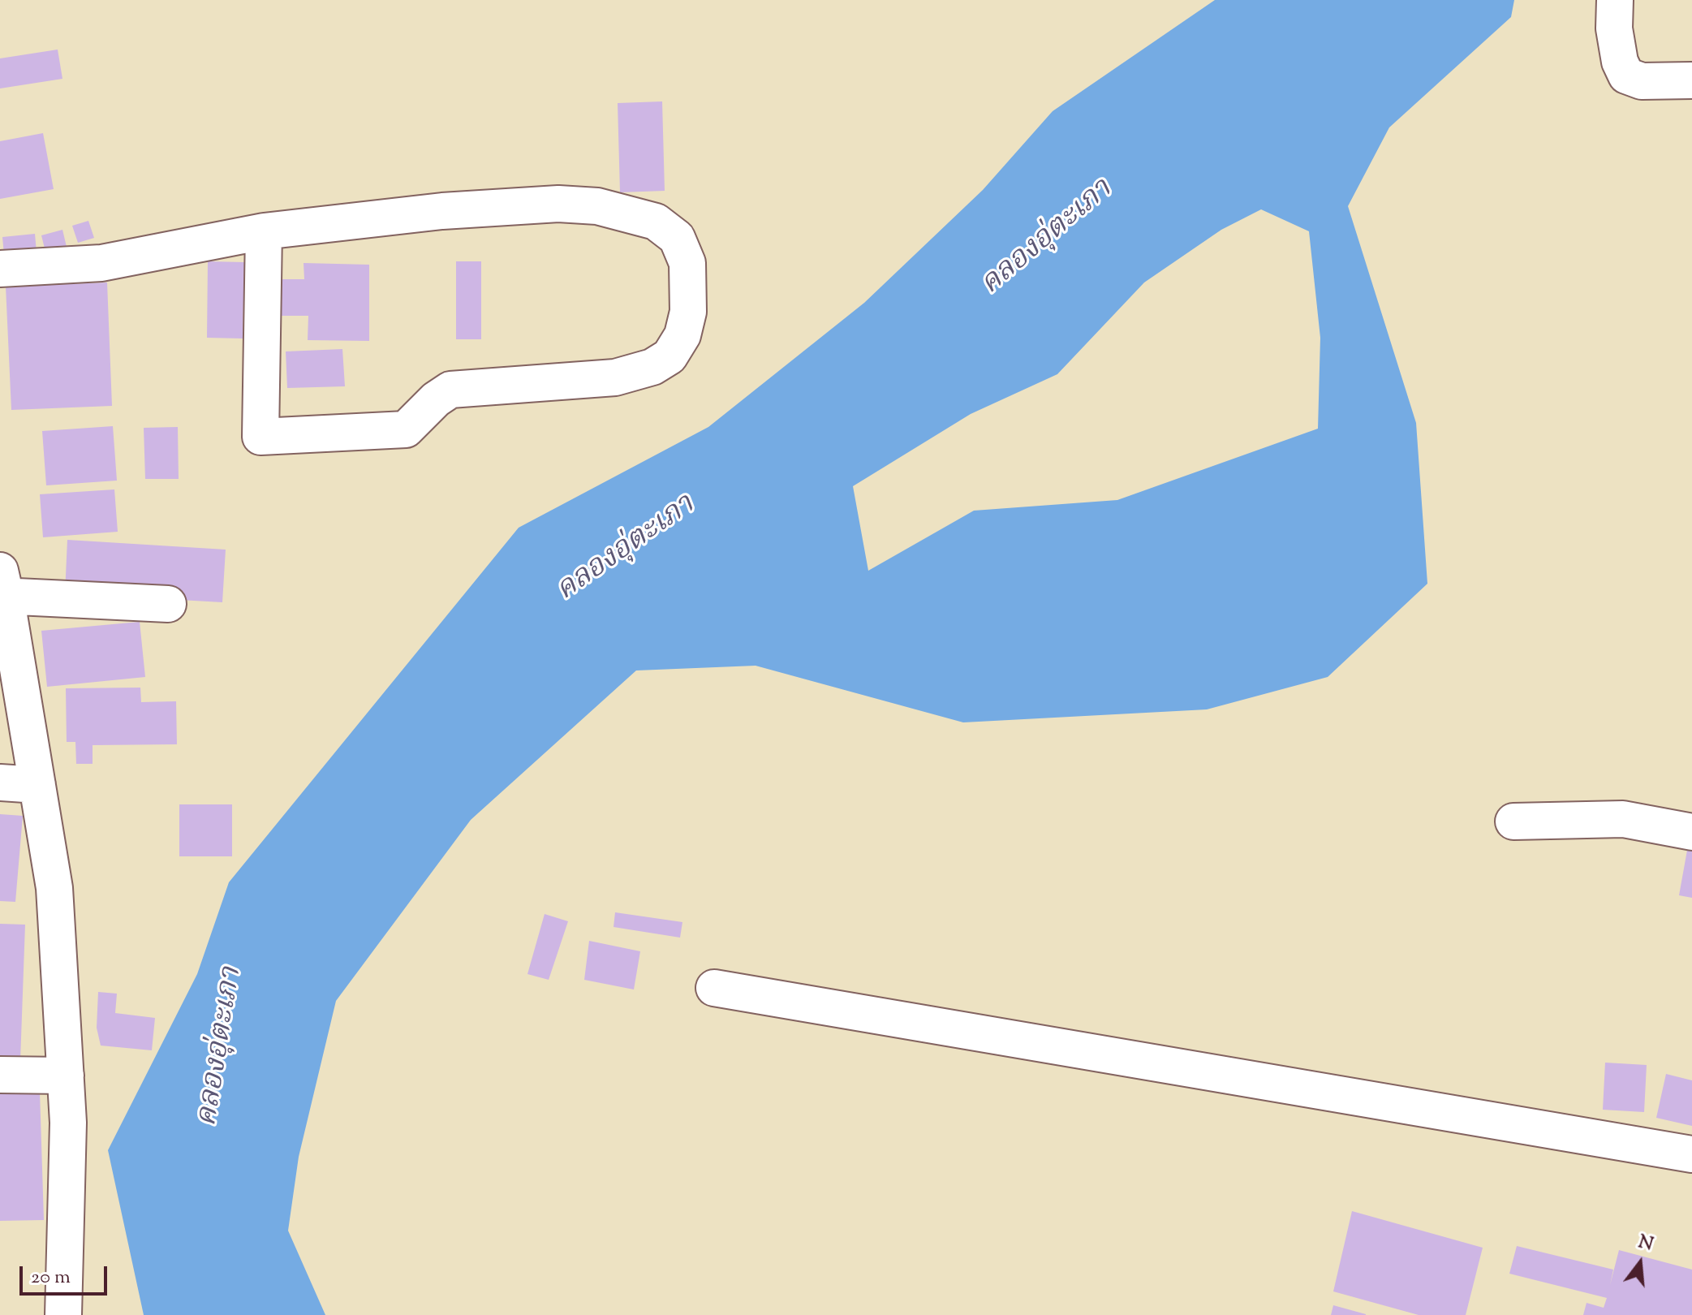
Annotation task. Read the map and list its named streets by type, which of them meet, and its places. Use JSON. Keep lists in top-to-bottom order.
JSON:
{
  "water": ["คลองอุ่ตะเภา"],
  "scale_bar": "20 m",
  "north": "top"
}
